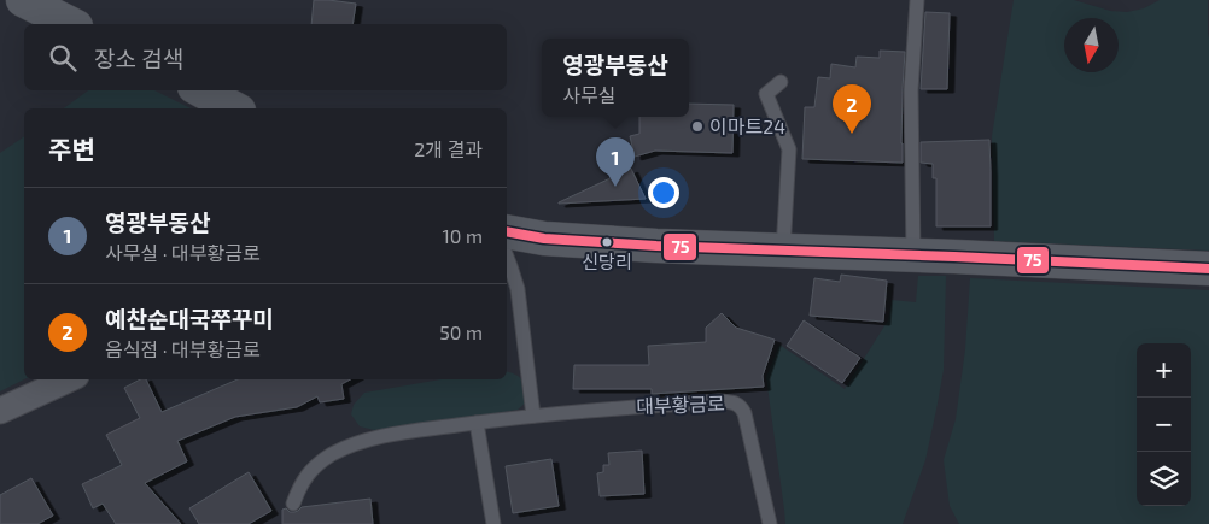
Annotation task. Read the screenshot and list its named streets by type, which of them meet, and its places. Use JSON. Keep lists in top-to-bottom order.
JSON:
{
  "streets": {
    "lane": ["대부황금로"]
  },
  "places": ["이마트24", "신당리"],
  "lines": ["transit line 75"],
  "north": "bottom",
  "page": {
    "search": "장소 검색",
    "popup": ["영광부동산", "사무실"],
    "pins": ["2", "1"],
    "heading": ["주변", "2개 결과"],
    "list": [
      {
        "mark": "1",
        "name": "영광부동산",
        "note": "사무실 · 대부황금로",
        "value": "10 m"
      },
      {
        "mark": "2",
        "name": "예찬순대국쭈꾸미",
        "note": "음식점 · 대부황금로",
        "value": "50 m"
      }
    ],
    "map_buttons": ["+", "−"]
  }
}
